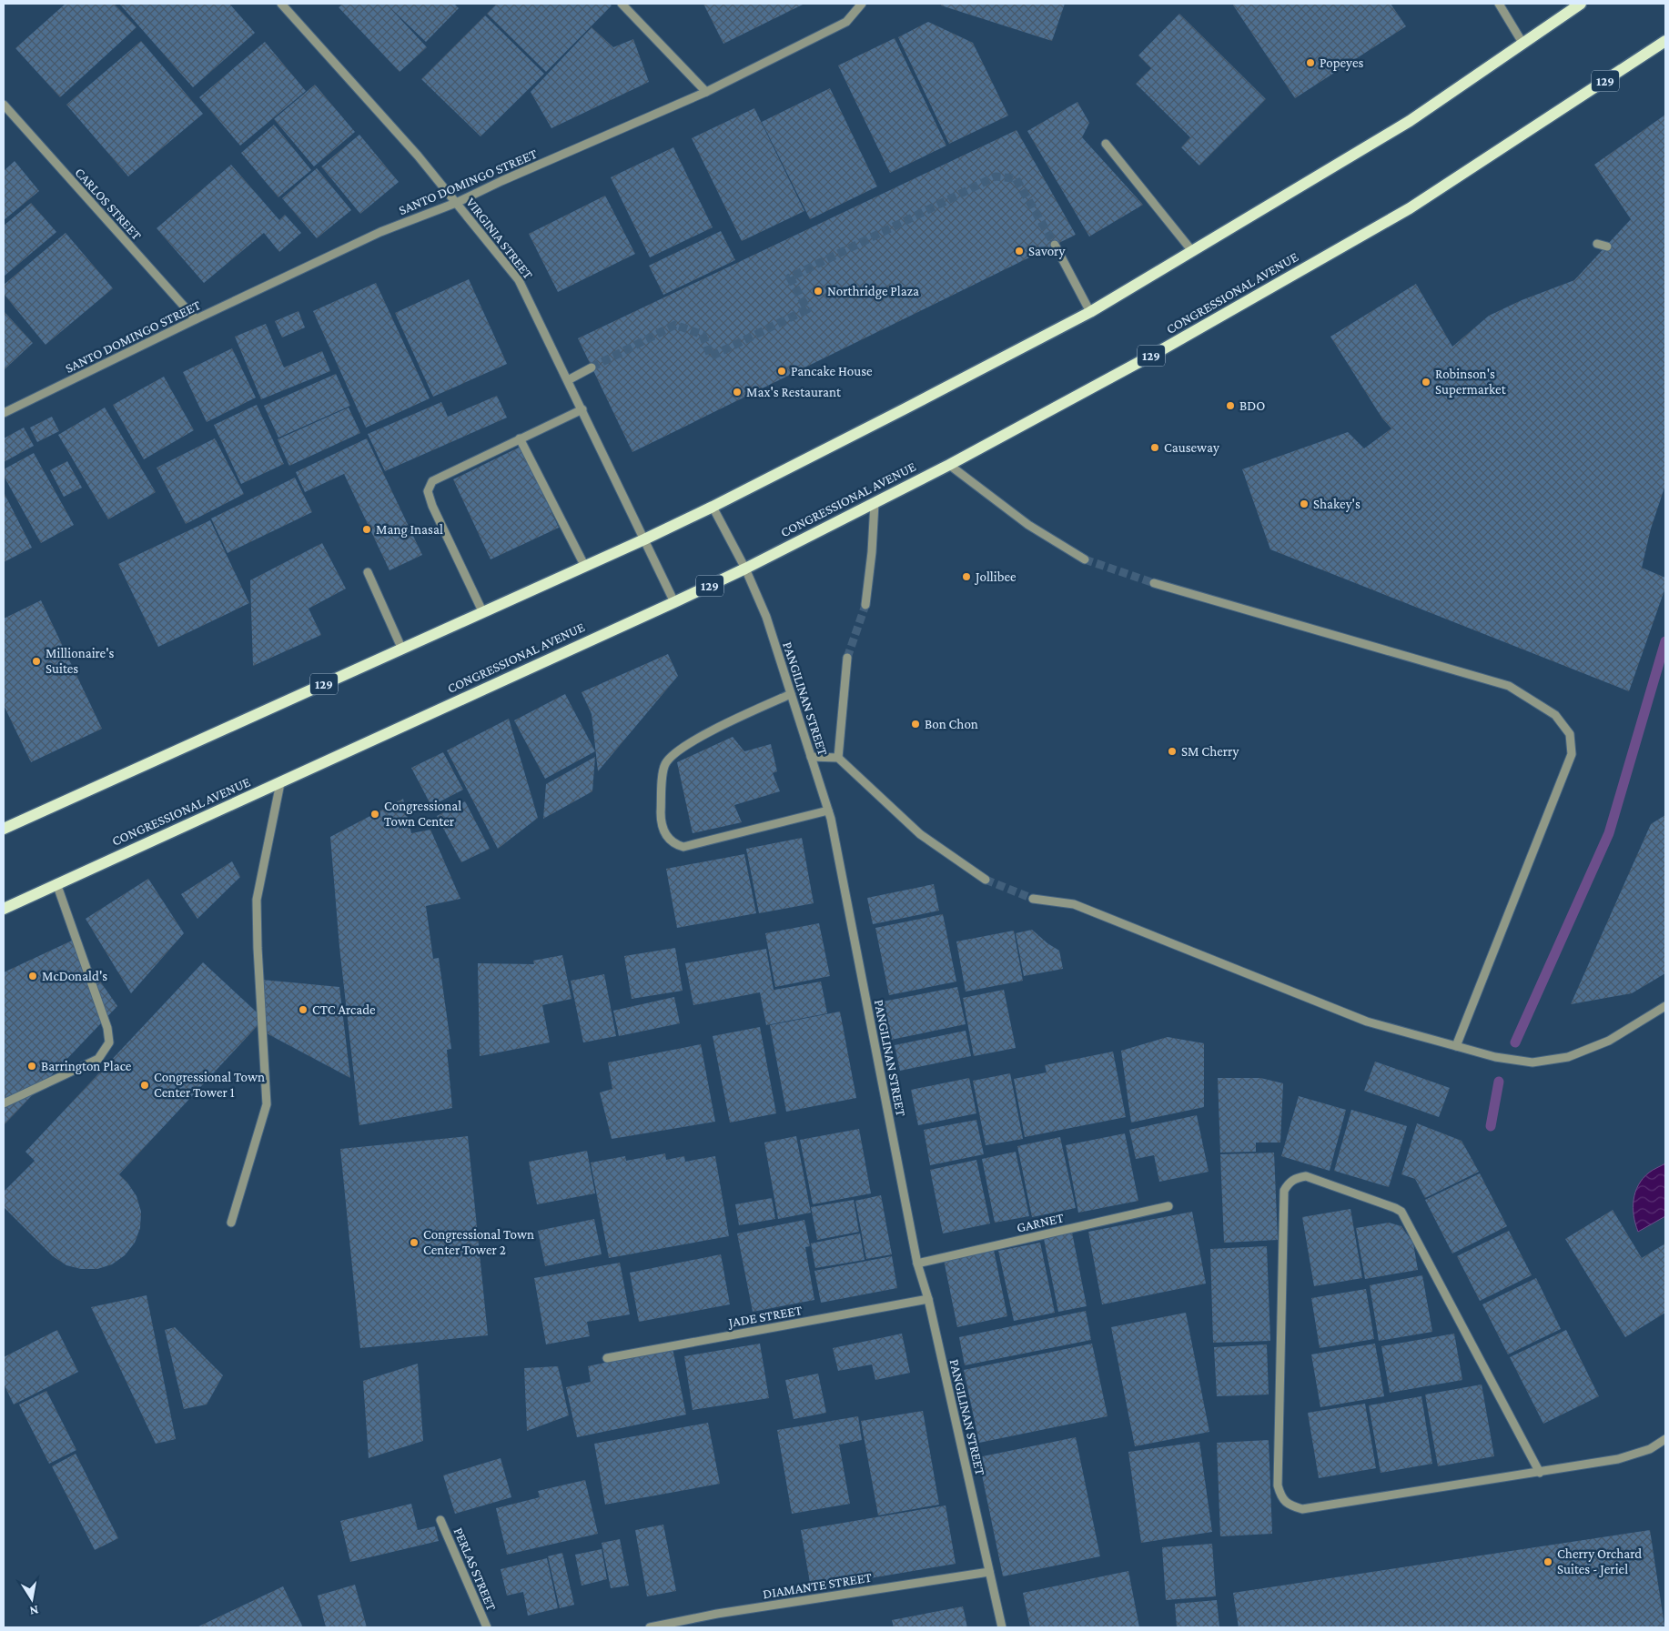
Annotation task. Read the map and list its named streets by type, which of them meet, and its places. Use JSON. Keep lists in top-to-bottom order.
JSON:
{
  "streets": {
    "main road": ["129", "CONGRESSIONAL AVENUE"],
    "street": [
      "SANTO DOMINGO STREET",
      "CARLOS STREET",
      "VIRGINIA STREET",
      "PANGILINAN STREET",
      "GARNET",
      "JADE STREET",
      "PERLAS STREET",
      "DIAMANTE STREET"
    ]
  },
  "crossings": [
    ["129", "VIRGINIA STREET"],
    ["129", "PANGILINAN STREET"],
    ["SANTO DOMINGO STREET", "CARLOS STREET"],
    ["SANTO DOMINGO STREET", "VIRGINIA STREET"],
    ["VIRGINIA STREET", "CONGRESSIONAL AVENUE"],
    ["CONGRESSIONAL AVENUE", "PANGILINAN STREET"],
    ["PANGILINAN STREET", "GARNET"],
    ["PANGILINAN STREET", "JADE STREET"],
    ["PANGILINAN STREET", "DIAMANTE STREET"]
  ],
  "places": [
    "Popeyes",
    "Savory",
    "Northridge Plaza",
    "Pancake House",
    "Robinson's Supermarket",
    "Max's Restaurant",
    "BDO",
    "Causeway",
    "Shakey's",
    "Mang Inasal",
    "Jollibee",
    "Millionaire's Suites",
    "Bon Chon",
    "SM Cherry",
    "Congressional Town Center",
    "McDonald's",
    "CTC Arcade",
    "Barrington Place",
    "Congressional Town Center Tower 1",
    "Congressional Town Center Tower 2",
    "Cherry Orchard Suites - Jeriel"
  ],
  "north": "bottom"
}
